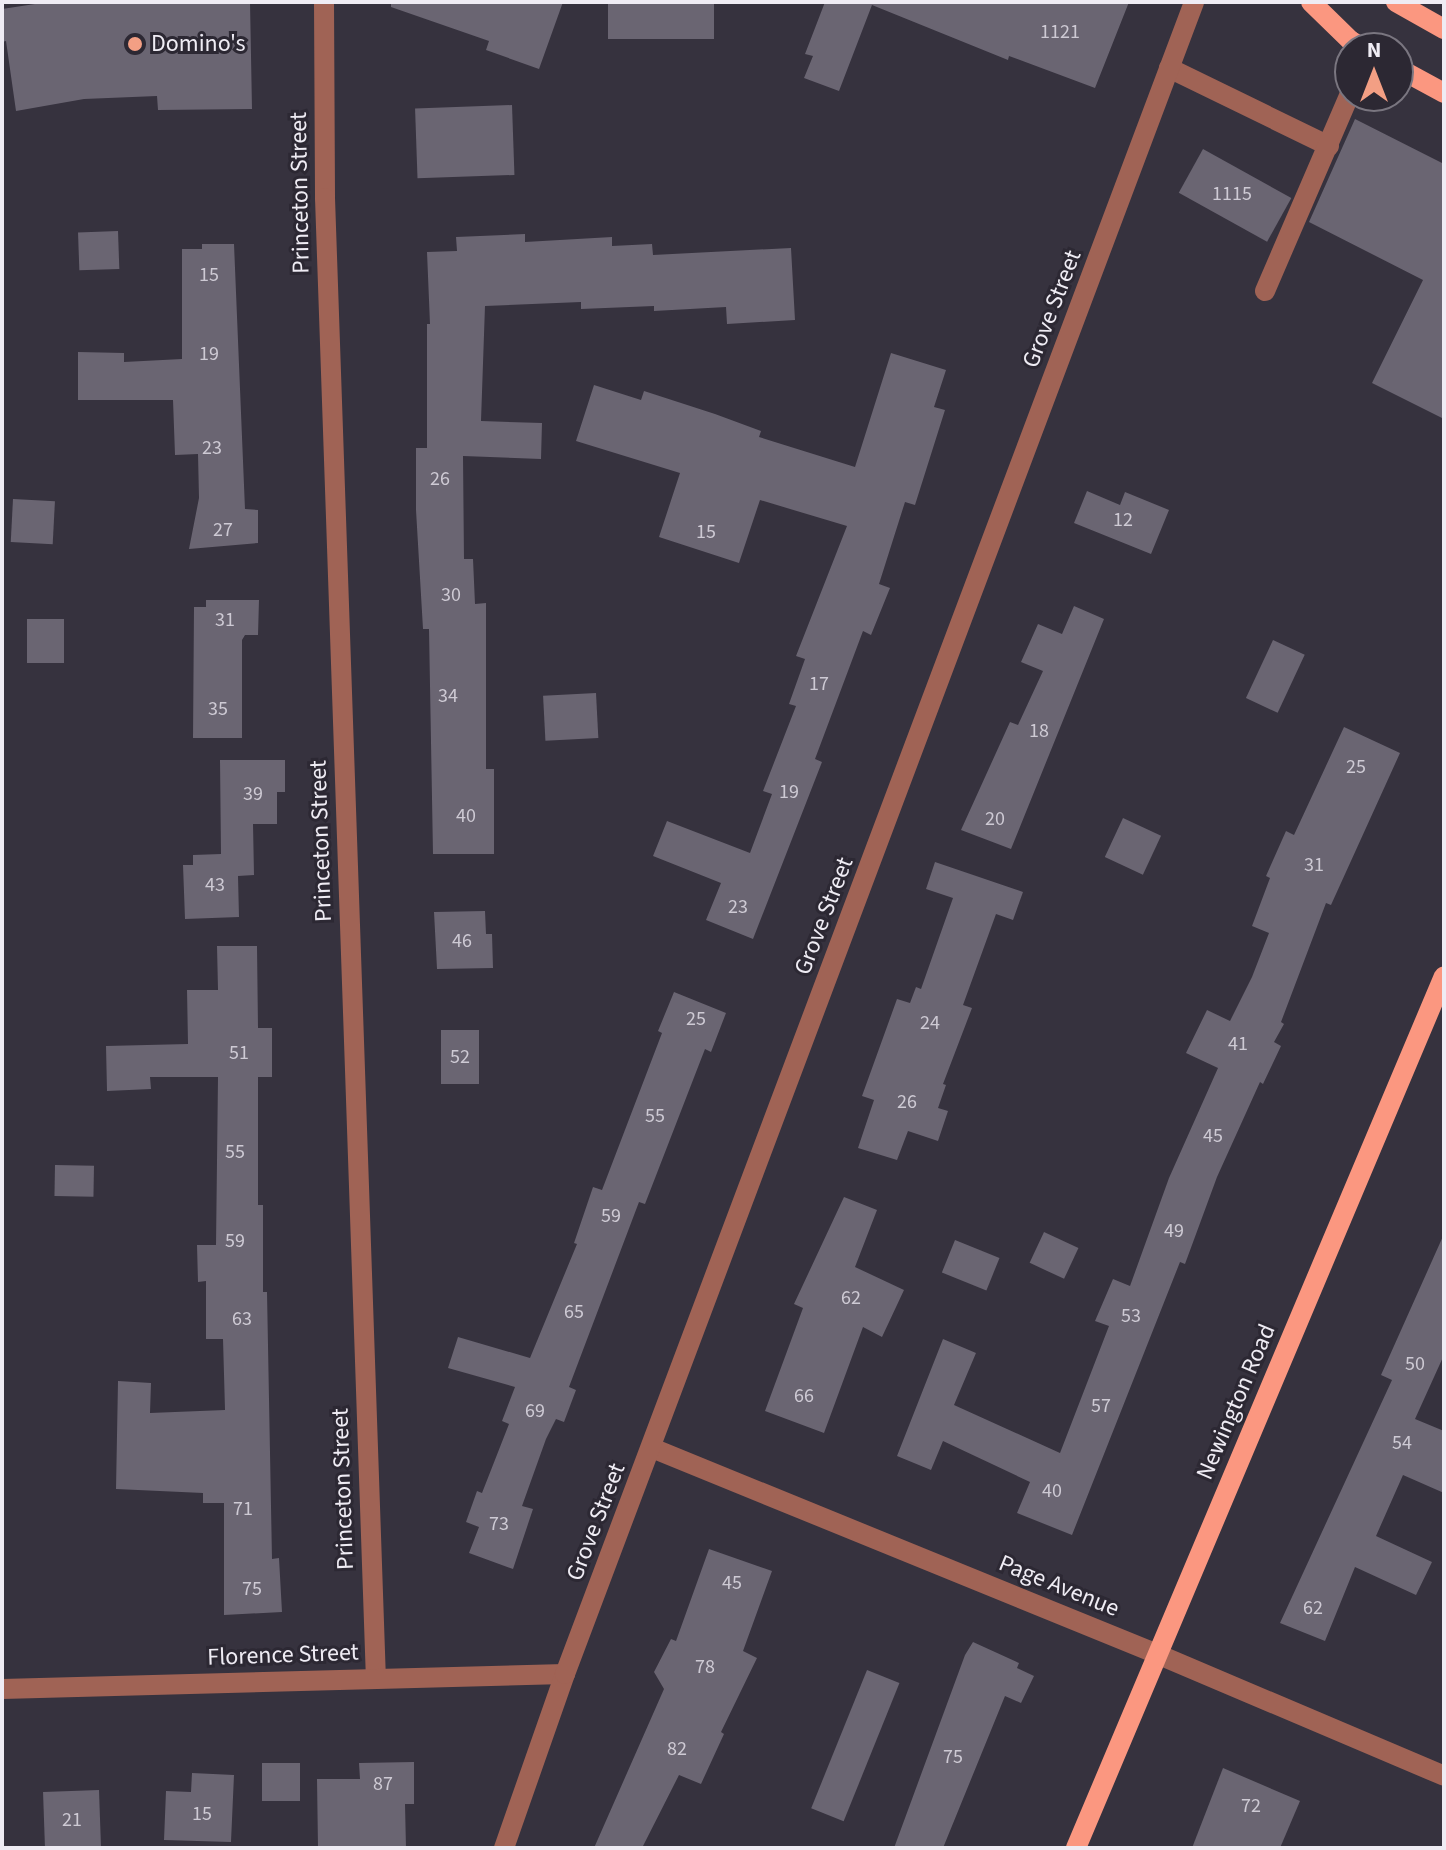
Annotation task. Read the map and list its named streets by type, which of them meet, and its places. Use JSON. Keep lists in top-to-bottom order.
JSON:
{
  "streets": {
    "main road": ["Newington Road"],
    "street": [
      "Princeton Street",
      "Grove Street",
      "Page Avenue",
      "Florence Street"
    ]
  },
  "crossings": [
    ["Princeton Street", "Florence Street"],
    ["Grove Street", "Page Avenue"],
    ["Grove Street", "Florence Street"],
    ["Newington Road", "Page Avenue"]
  ],
  "places": ["Domino's"],
  "house_numbers": [
    "1121",
    "1115",
    "15",
    "19",
    "23",
    "26",
    "12",
    "27",
    "15",
    "30",
    "31",
    "17",
    "34",
    "35",
    "18",
    "25",
    "19",
    "39",
    "40",
    "20",
    "31",
    "43",
    "23",
    "46",
    "25",
    "24",
    "41",
    "51",
    "52",
    "26",
    "55",
    "45",
    "55",
    "59",
    "49",
    "59",
    "62",
    "65",
    "53",
    "63",
    "50",
    "66",
    "57",
    "69",
    "54",
    "40",
    "71",
    "73",
    "45",
    "75",
    "62",
    "78",
    "82",
    "75",
    "87",
    "72",
    "15",
    "21"
  ],
  "north": "top"
}
